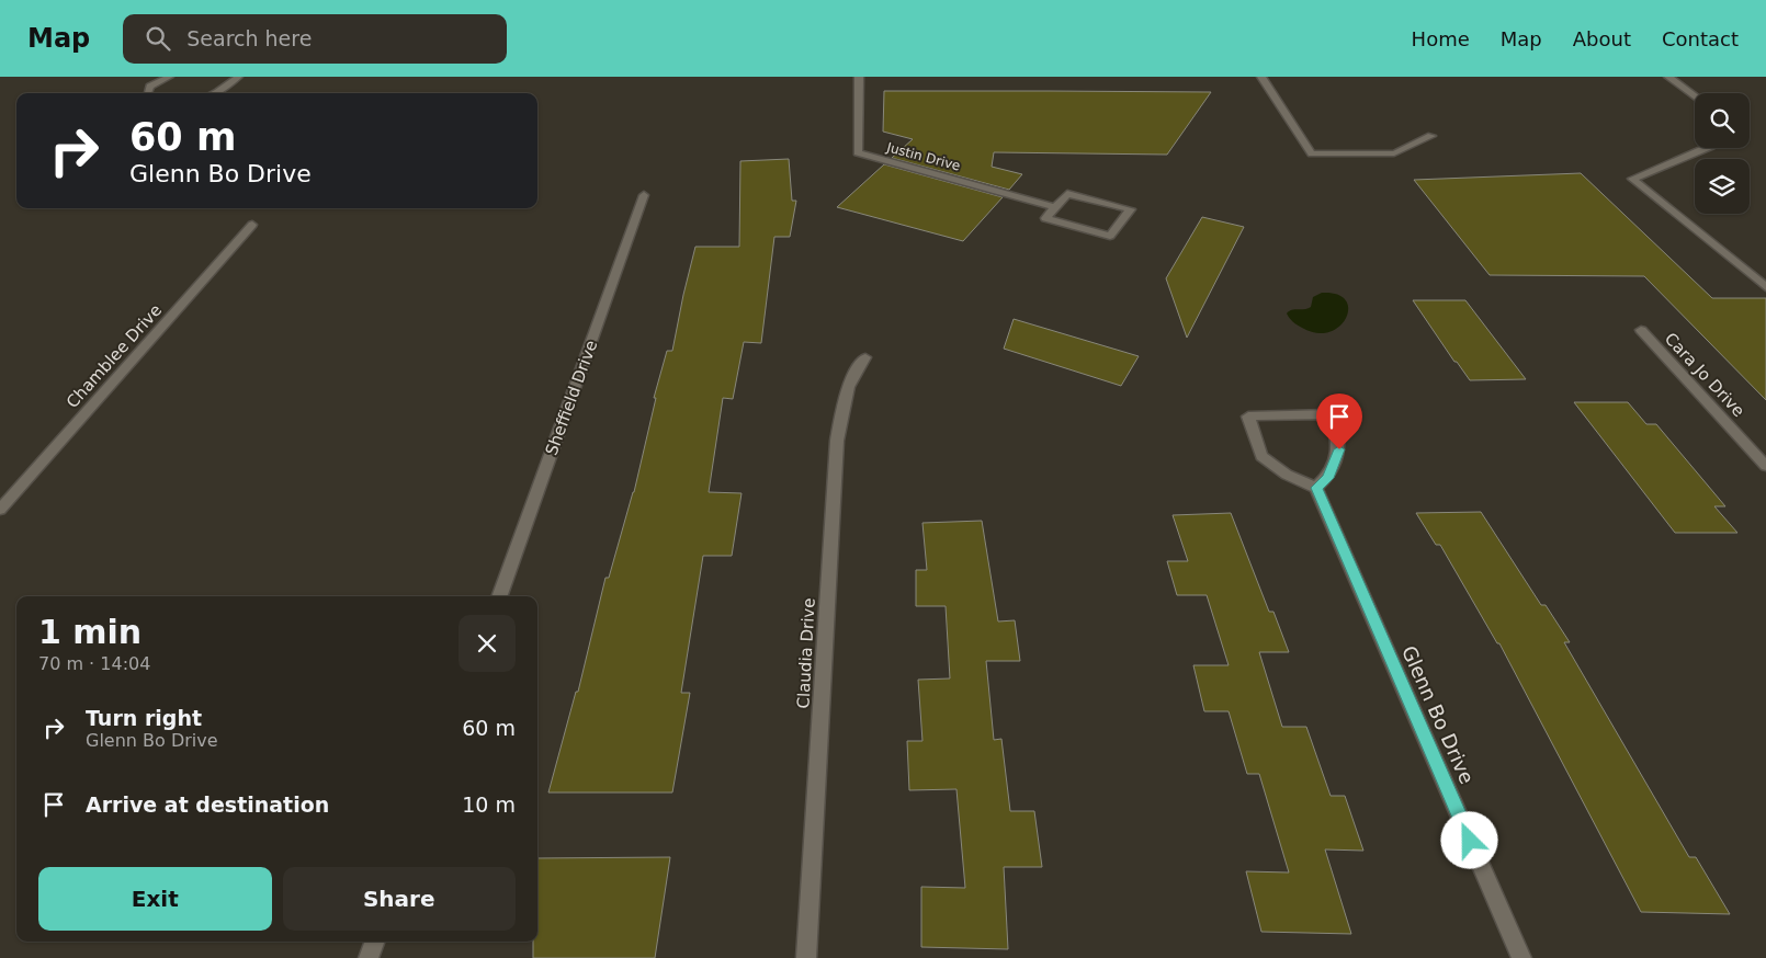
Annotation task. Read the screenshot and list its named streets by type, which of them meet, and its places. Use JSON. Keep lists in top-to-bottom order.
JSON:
{
  "streets": {
    "street": [
      "Justin Drive",
      "Chamblee Drive",
      "Cara Jo Drive",
      "Sheffield Drive",
      "Claudia Drive",
      "Glenn Bo Drive"
    ]
  },
  "page": {
    "header": "Map",
    "search": "Search here",
    "nav": [
      "Home",
      "Map",
      "About",
      "Contact"
    ],
    "turn": ["60 m", "Glenn Bo Drive"],
    "heading": ["1 min", "70 m · 14:04"],
    "list": [
      {
        "name": "Turn right",
        "note": "Glenn Bo Drive",
        "value": "60 m"
      },
      {
        "name": "Arrive at destination",
        "value": "10 m"
      }
    ],
    "buttons": ["Exit", "Share"]
  }
}
